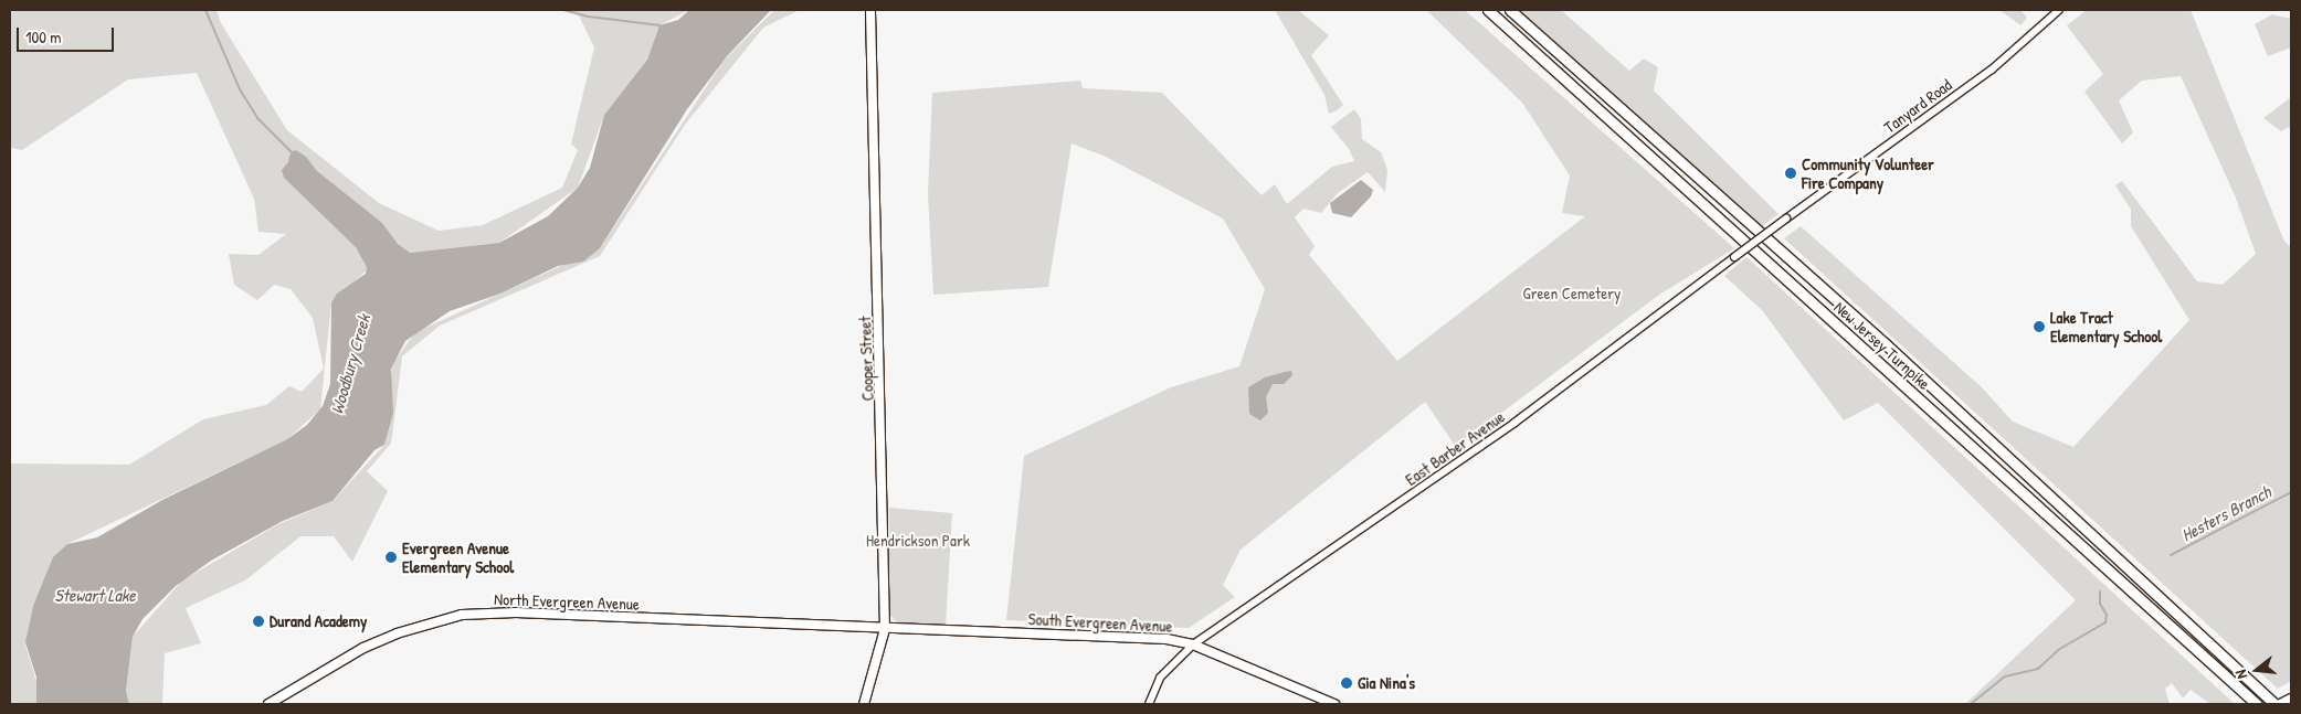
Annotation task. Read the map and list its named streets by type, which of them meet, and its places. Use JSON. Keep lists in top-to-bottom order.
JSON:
{
  "streets": {
    "highway": ["New Jersey Turnpike"],
    "main road": ["Cooper Street", "North Evergreen Avenue", "South Evergreen Avenue"],
    "street": ["Tanyard Road", "East Barber Avenue"]
  },
  "crossings": [
    ["Tanyard Road", "East Barber Avenue"],
    ["Cooper Street", "North Evergreen Avenue"],
    ["Cooper Street", "South Evergreen Avenue"],
    ["East Barber Avenue", "South Evergreen Avenue"],
    ["North Evergreen Avenue", "South Evergreen Avenue"]
  ],
  "water": ["Woodbury Creek", "Hesters Branch", "Stewart Lake"],
  "parks": ["Green Cemetery", "Hendrickson Park"],
  "places": [
    "Community Volunteer Fire Company",
    "Lake Tract Elementary School",
    "Evergreen Avenue Elementary School",
    "Durand Academy",
    "Gia Nina's"
  ],
  "scale_bar": "100 m",
  "north": "left"
}
